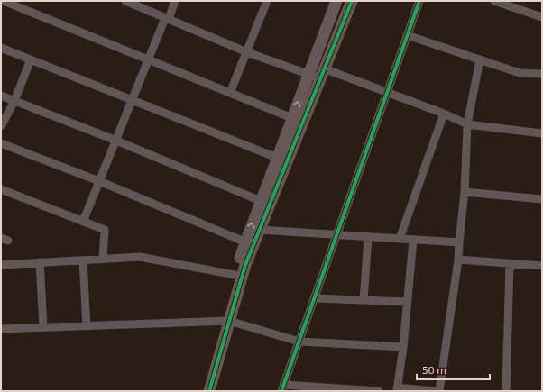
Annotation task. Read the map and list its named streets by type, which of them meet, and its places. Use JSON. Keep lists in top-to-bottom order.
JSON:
{
  "scale_bar": "50 m"
}
